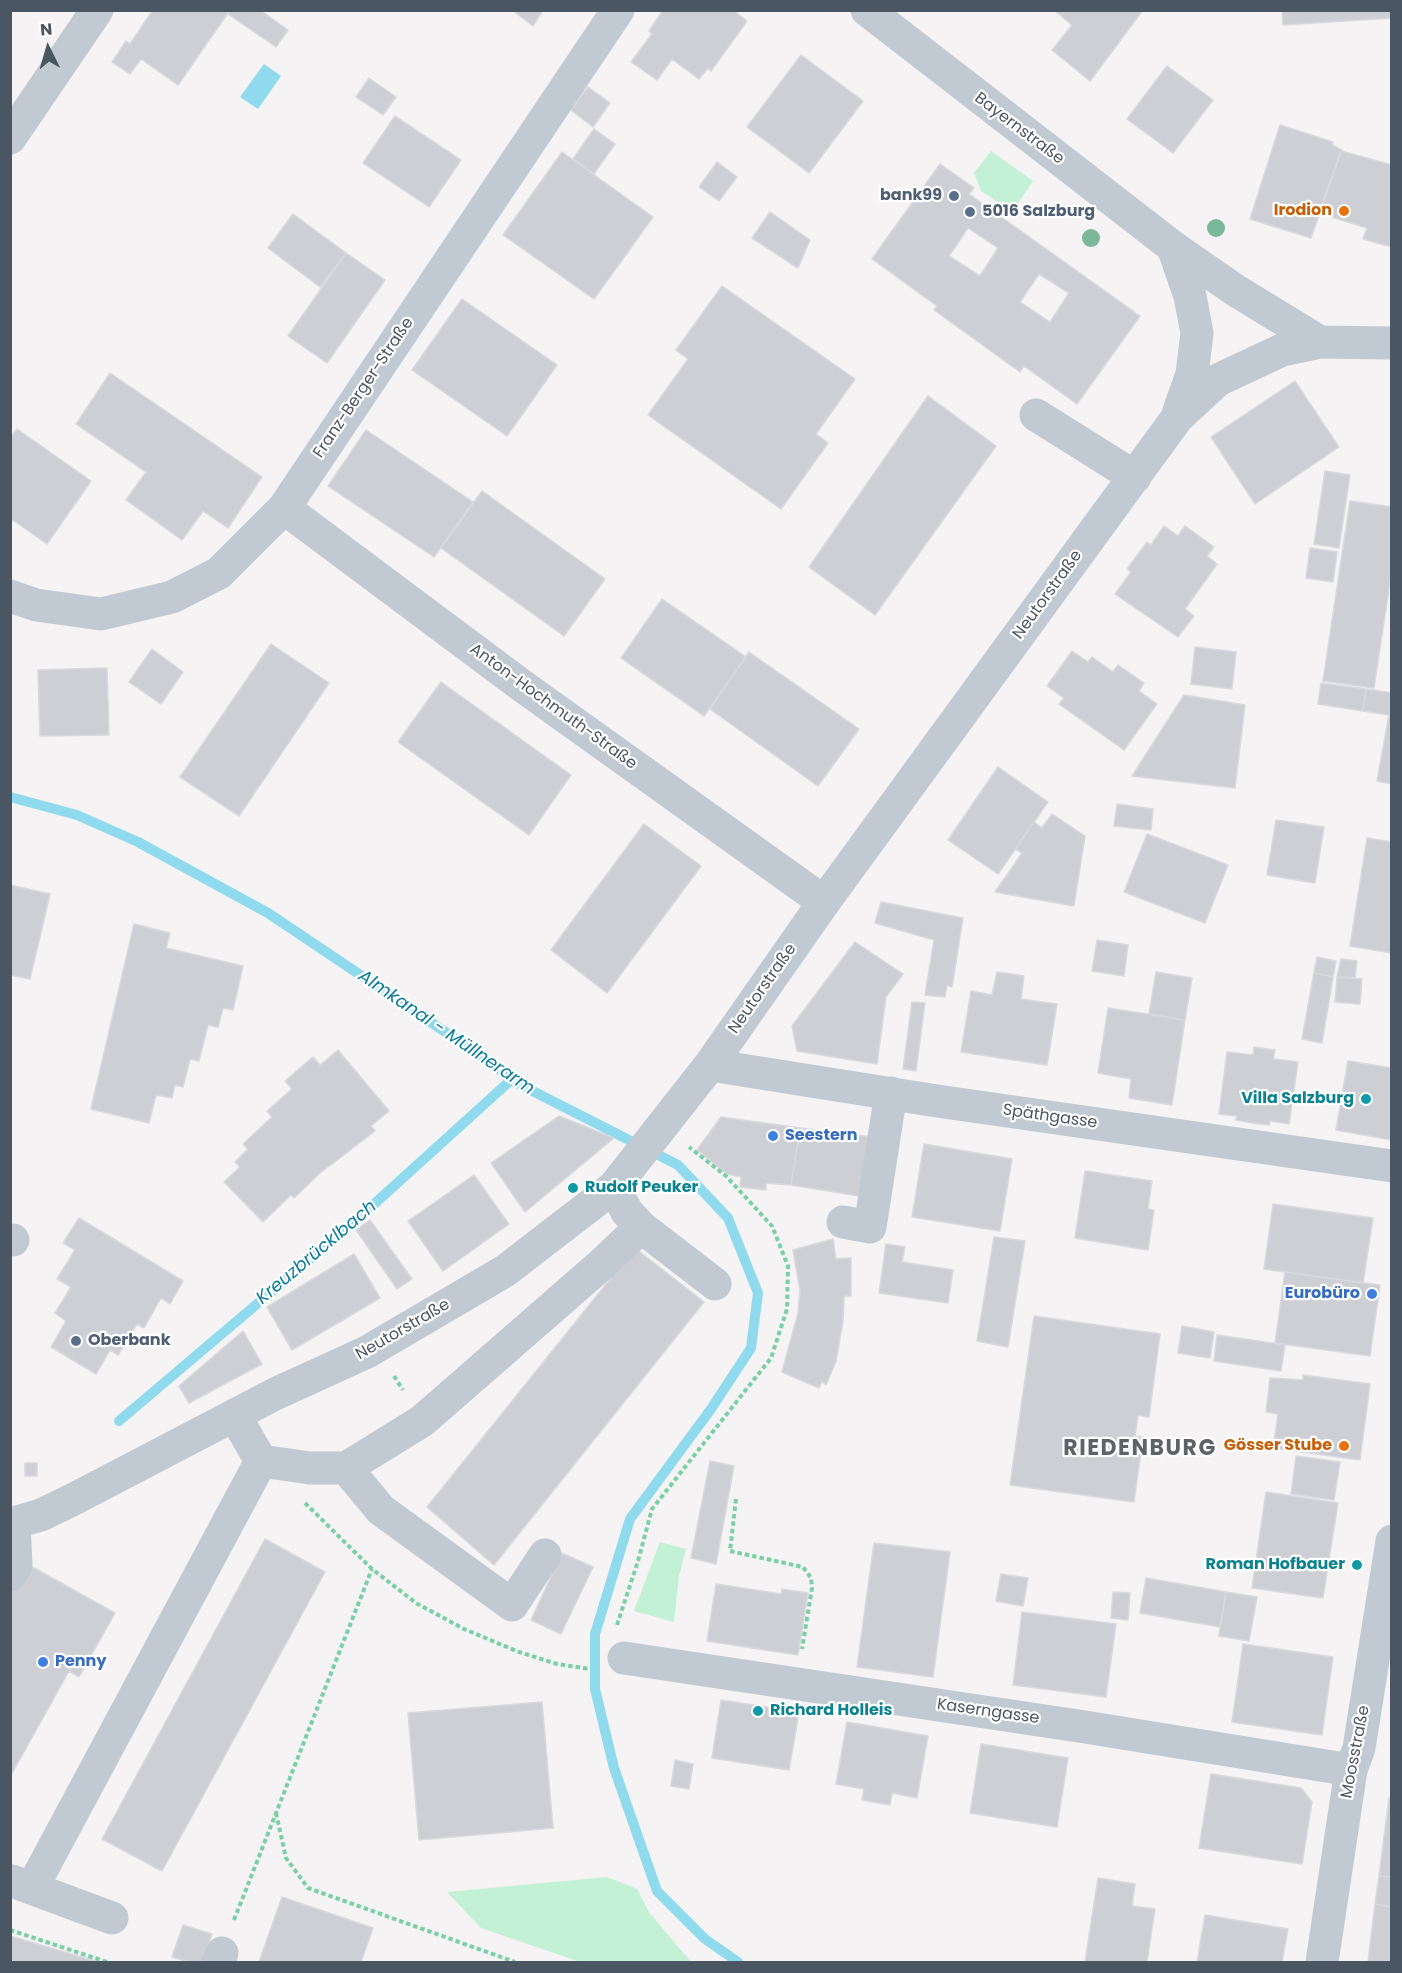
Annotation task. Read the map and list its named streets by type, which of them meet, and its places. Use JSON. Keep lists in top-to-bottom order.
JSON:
{
  "streets": {
    "street": [
      "Bayernstraße",
      "Franz-Berger-Straße",
      "Neutorstraße",
      "Anton-Hochmuth-Straße",
      "Späthgasse",
      "Kaserngasse",
      "Moosstraße"
    ]
  },
  "crossings": [
    ["Bayernstraße", "Neutorstraße"],
    ["Franz-Berger-Straße", "Anton-Hochmuth-Straße"],
    ["Neutorstraße", "Anton-Hochmuth-Straße"],
    ["Neutorstraße", "Späthgasse"],
    ["Kaserngasse", "Moosstraße"]
  ],
  "districts": ["RIEDENBURG"],
  "water": ["Almkanal - Müllnerarm", "Kreuzbrücklbach"],
  "places": [
    "bank99",
    "Irodion",
    "5016 Salzburg",
    "Villa Salzburg",
    "Seestern",
    "Rudolf Peuker",
    "Eurobüro",
    "Oberbank",
    "Gösser Stube",
    "Roman Hofbauer",
    "Penny",
    "Richard Holleis"
  ],
  "north": "top"
}
